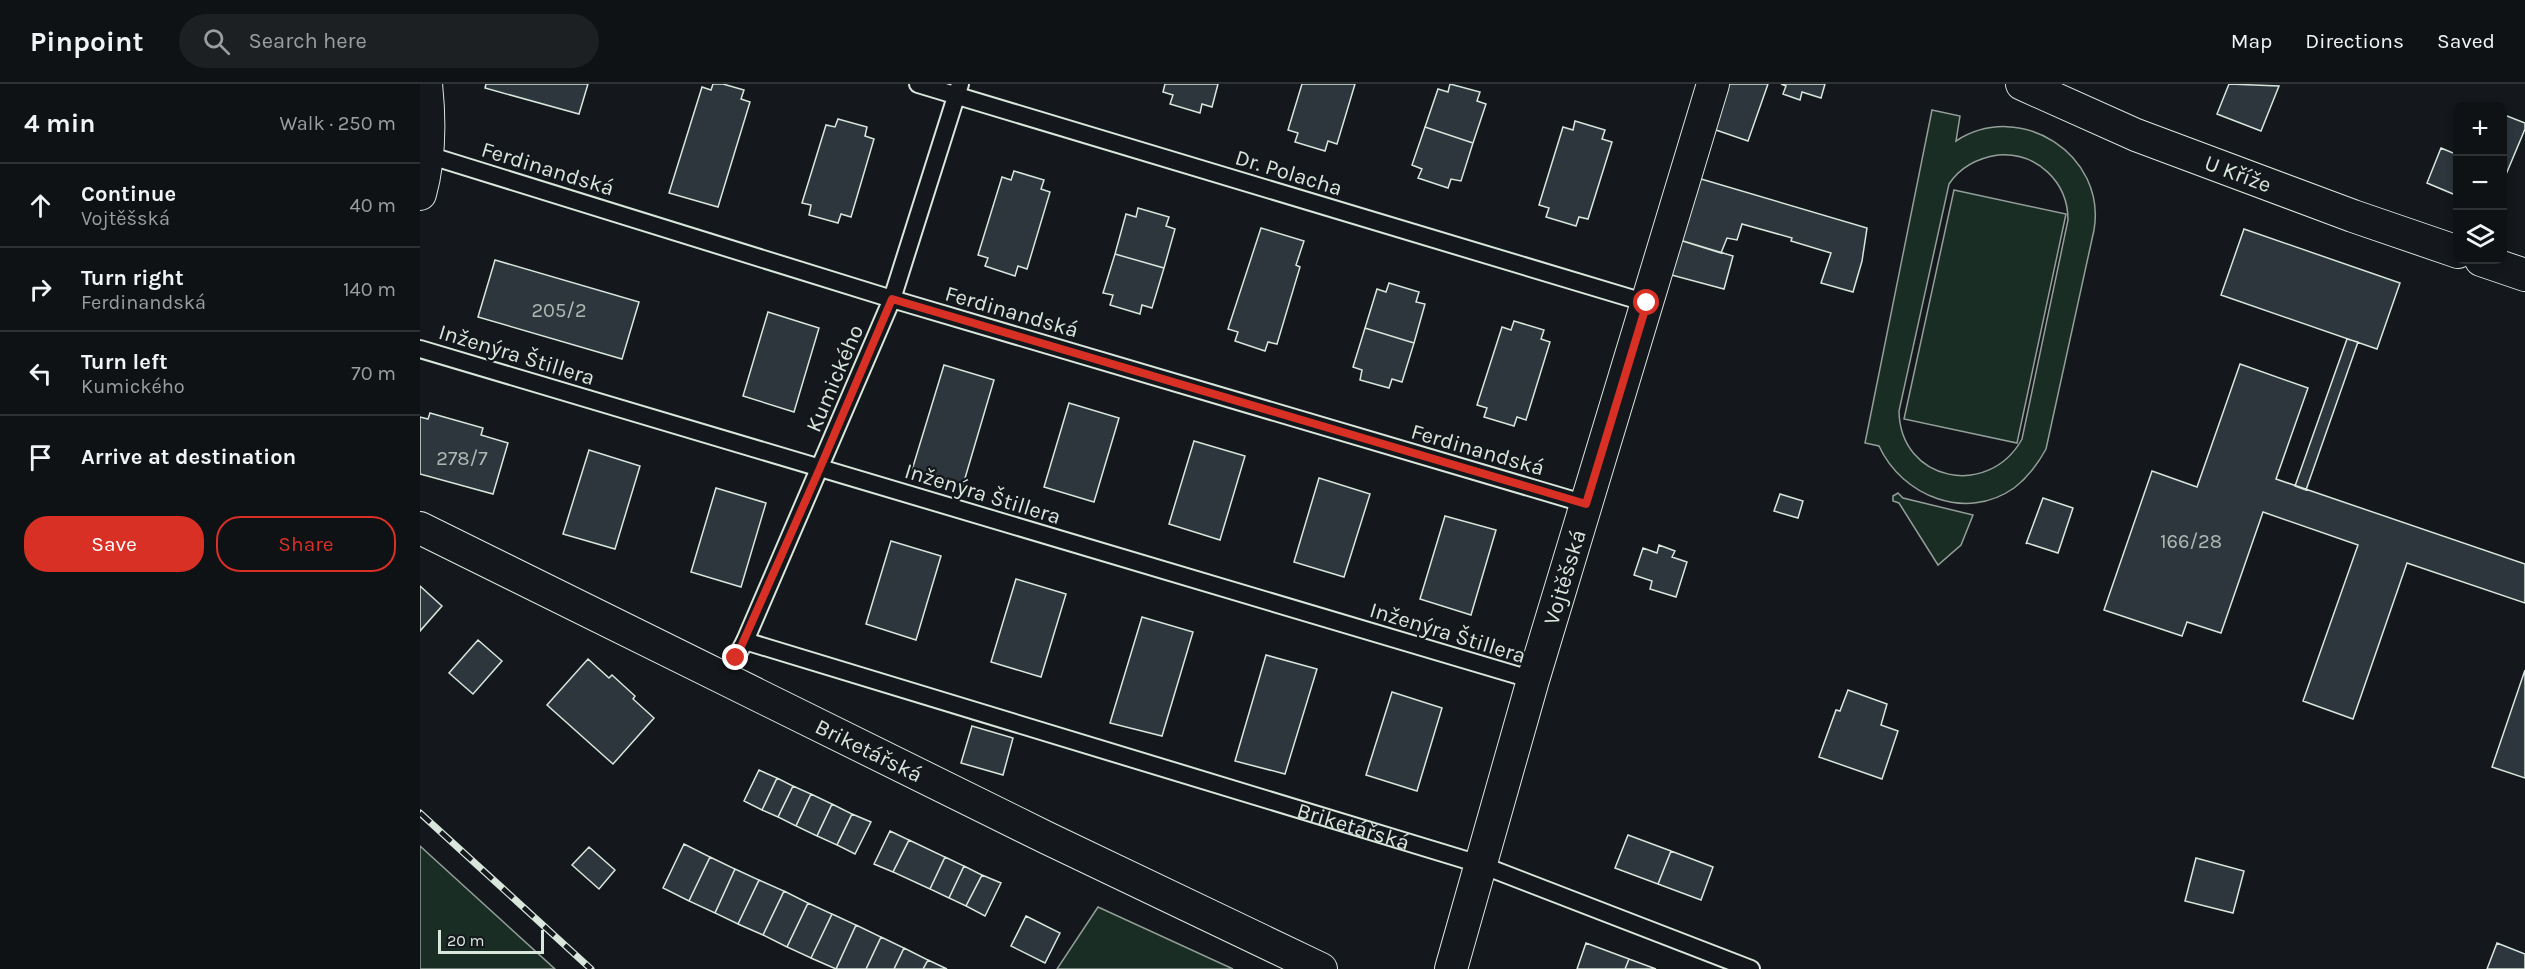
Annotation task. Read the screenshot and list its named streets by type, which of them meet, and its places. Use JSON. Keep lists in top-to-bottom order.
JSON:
{
  "streets": {
    "street": ["U Kříže", "Vojtěšská", "Briketářská"],
    "lane": [
      "Ferdinandská",
      "Dr. Polacha",
      "Inženýra Štillera",
      "Kumického"
    ]
  },
  "crossings": [
    ["Ferdinandská", "Kumického"],
    ["Ferdinandská", "Vojtěšská"],
    ["Dr. Polacha", "Kumického"],
    ["Dr. Polacha", "Vojtěšská"],
    ["Inženýra Štillera", "Kumického"],
    ["Inženýra Štillera", "Vojtěšská"],
    ["Kumického", "Briketářská"],
    ["Vojtěšská", "Briketářská"]
  ],
  "house_numbers": ["205/2", "278/7", "166/28"],
  "scale_bar": "20 m",
  "page": {
    "header": "Pinpoint",
    "search": "Search here",
    "nav": ["Map", "Directions", "Saved"],
    "heading": ["4 min", "Walk · 250 m"],
    "map_buttons": ["+", "−"],
    "list": [
      ["Continue", "Vojtěšská", "40 m"],
      ["Turn right", "Ferdinandská", "140 m"],
      ["Turn left", "Kumického", "70 m"],
      "Arrive at destination"
    ],
    "buttons": ["Save", "Share"],
    "scale": "20 m"
  }
}
